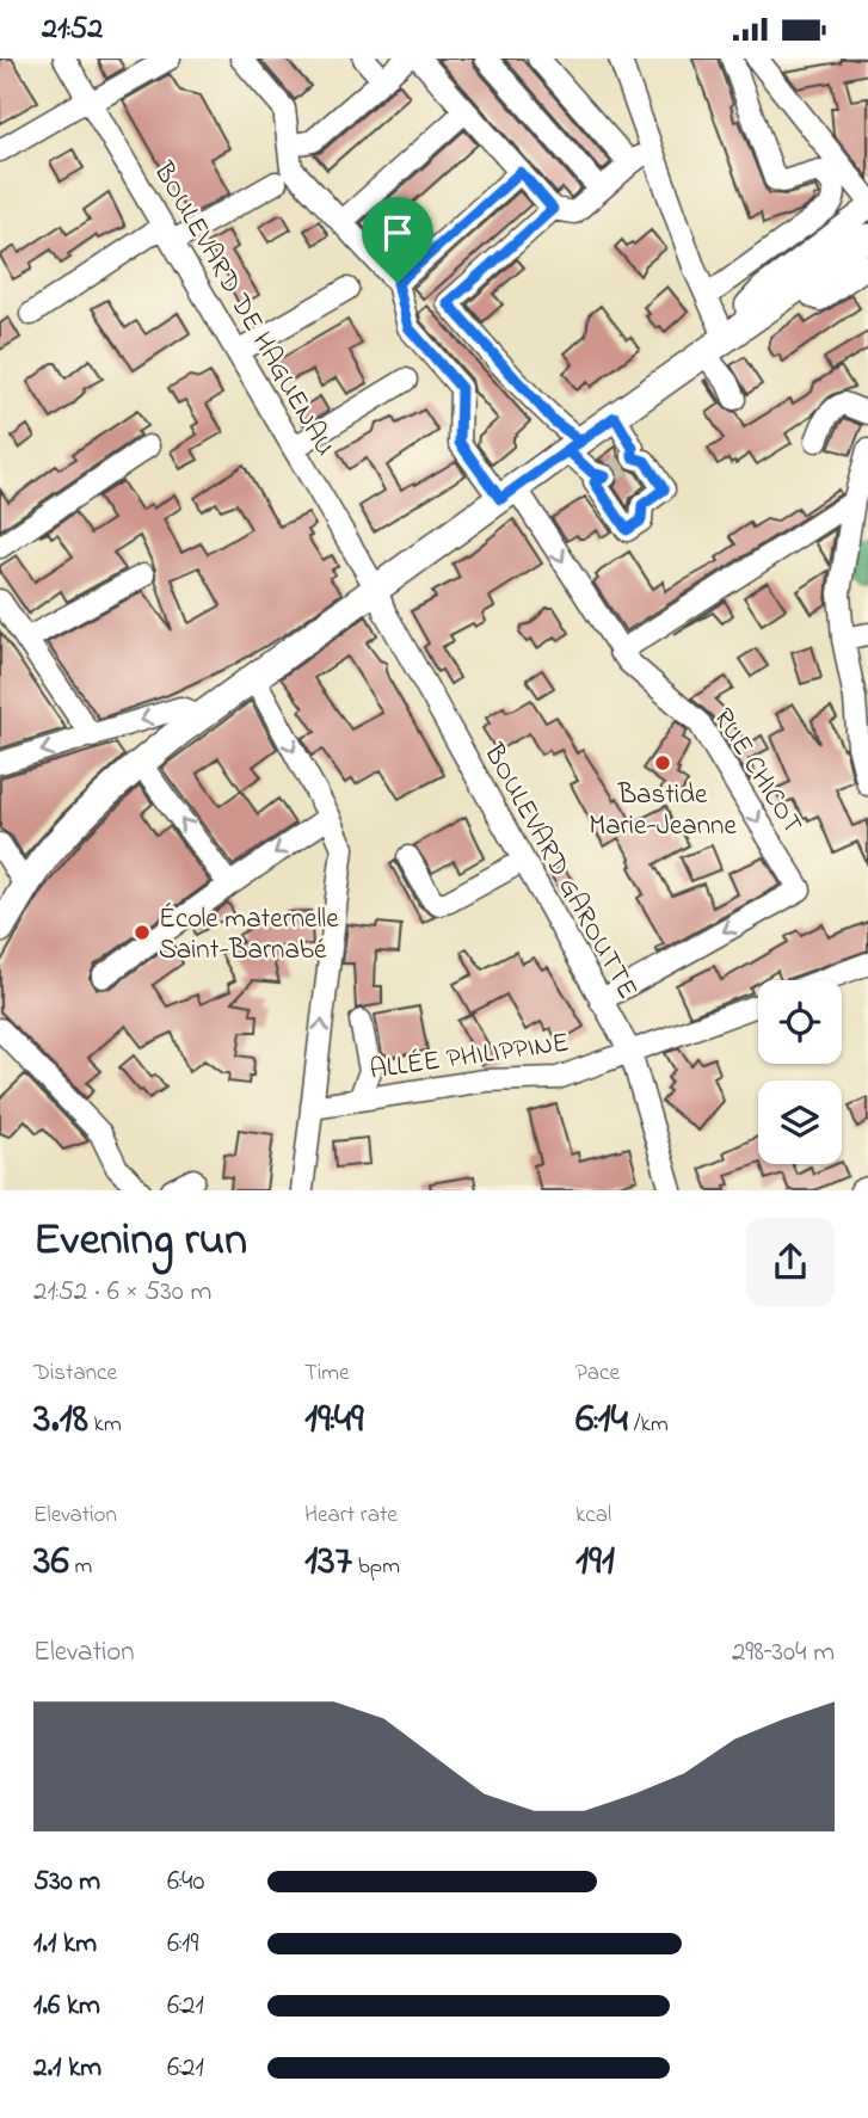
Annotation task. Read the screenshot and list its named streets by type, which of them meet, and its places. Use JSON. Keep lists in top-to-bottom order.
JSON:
{
  "streets": {
    "street": [
      "BOULEVARD DE HAGUENAU",
      "RUE CHICOT",
      "BOULEVARD GAROUTTE",
      "ALLÉE PHILIPPINE"
    ]
  },
  "crossings": [
    ["BOULEVARD DE HAGUENAU", "BOULEVARD GAROUTTE"],
    ["RUE CHICOT", "BOULEVARD GAROUTTE"],
    ["BOULEVARD GAROUTTE", "ALLÉE PHILIPPINE"]
  ],
  "places": ["Bastide Marie-Jeanne", "École maternelle Saint-Barnabé"],
  "page": {
    "status": "21:52",
    "heading": ["Evening run", "21:52 · 6 × 530 m"],
    "stats": [
      ["Distance", "3.18 km"],
      ["Time", "19:49"],
      ["Pace", "6:14 /km"],
      ["Elevation", "36 m"],
      ["Heart rate", "137 bpm"],
      ["kcal", "191"]
    ],
    "chart": ["Elevation", "298–304 m"],
    "list": [
      {
        "name": "530 m",
        "note": "6:40"
      },
      {
        "name": "1.1 km",
        "note": "6:19"
      },
      {
        "name": "1.6 km",
        "note": "6:21"
      },
      {
        "name": "2.1 km",
        "note": "6:21"
      }
    ]
  }
}
